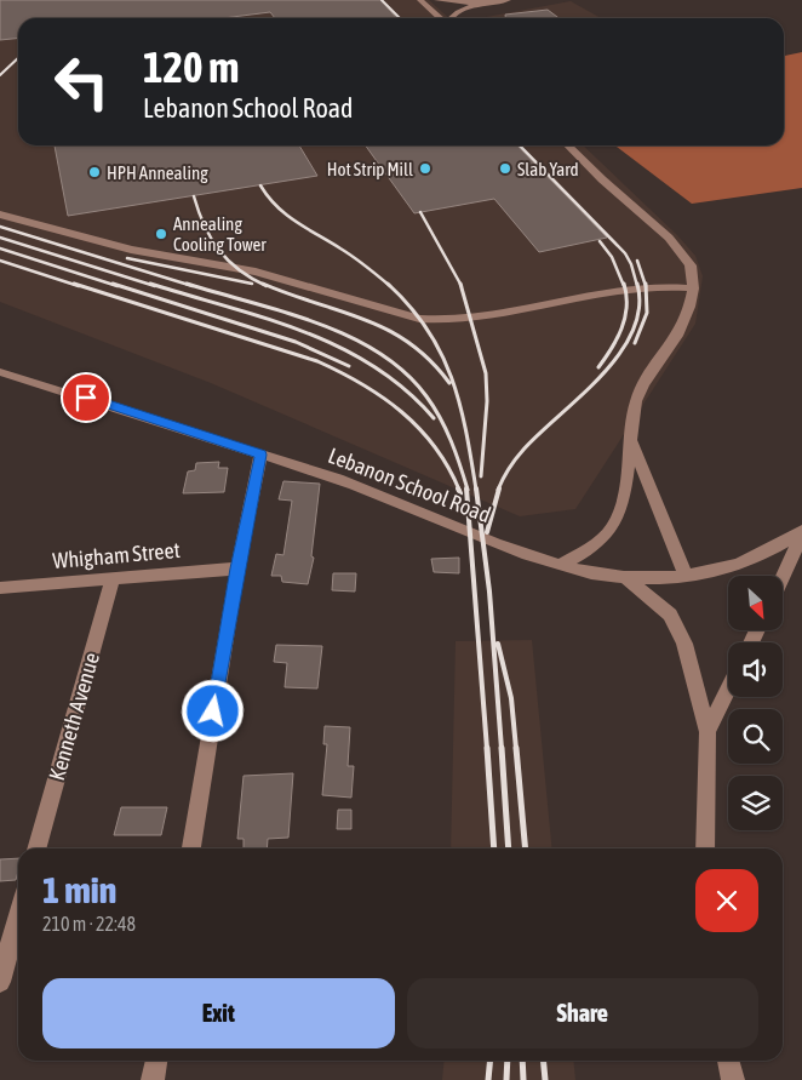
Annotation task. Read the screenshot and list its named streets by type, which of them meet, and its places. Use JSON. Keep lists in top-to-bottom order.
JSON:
{
  "streets": {
    "street": ["Lebanon School Road", "Whigham Street", "Kenneth Avenue"]
  },
  "crossings": [
    ["Whigham Street", "Kenneth Avenue"]
  ],
  "places": [
    "Hot Strip Mill",
    "Slab Yard",
    "HPH Annealing",
    "Annealing Cooling Tower"
  ],
  "north": "bottom right",
  "page": {
    "turn": ["120 m", "Lebanon School Road"],
    "heading": ["1 min", "210 m · 22:48"],
    "buttons": ["Exit", "Share"]
  }
}
